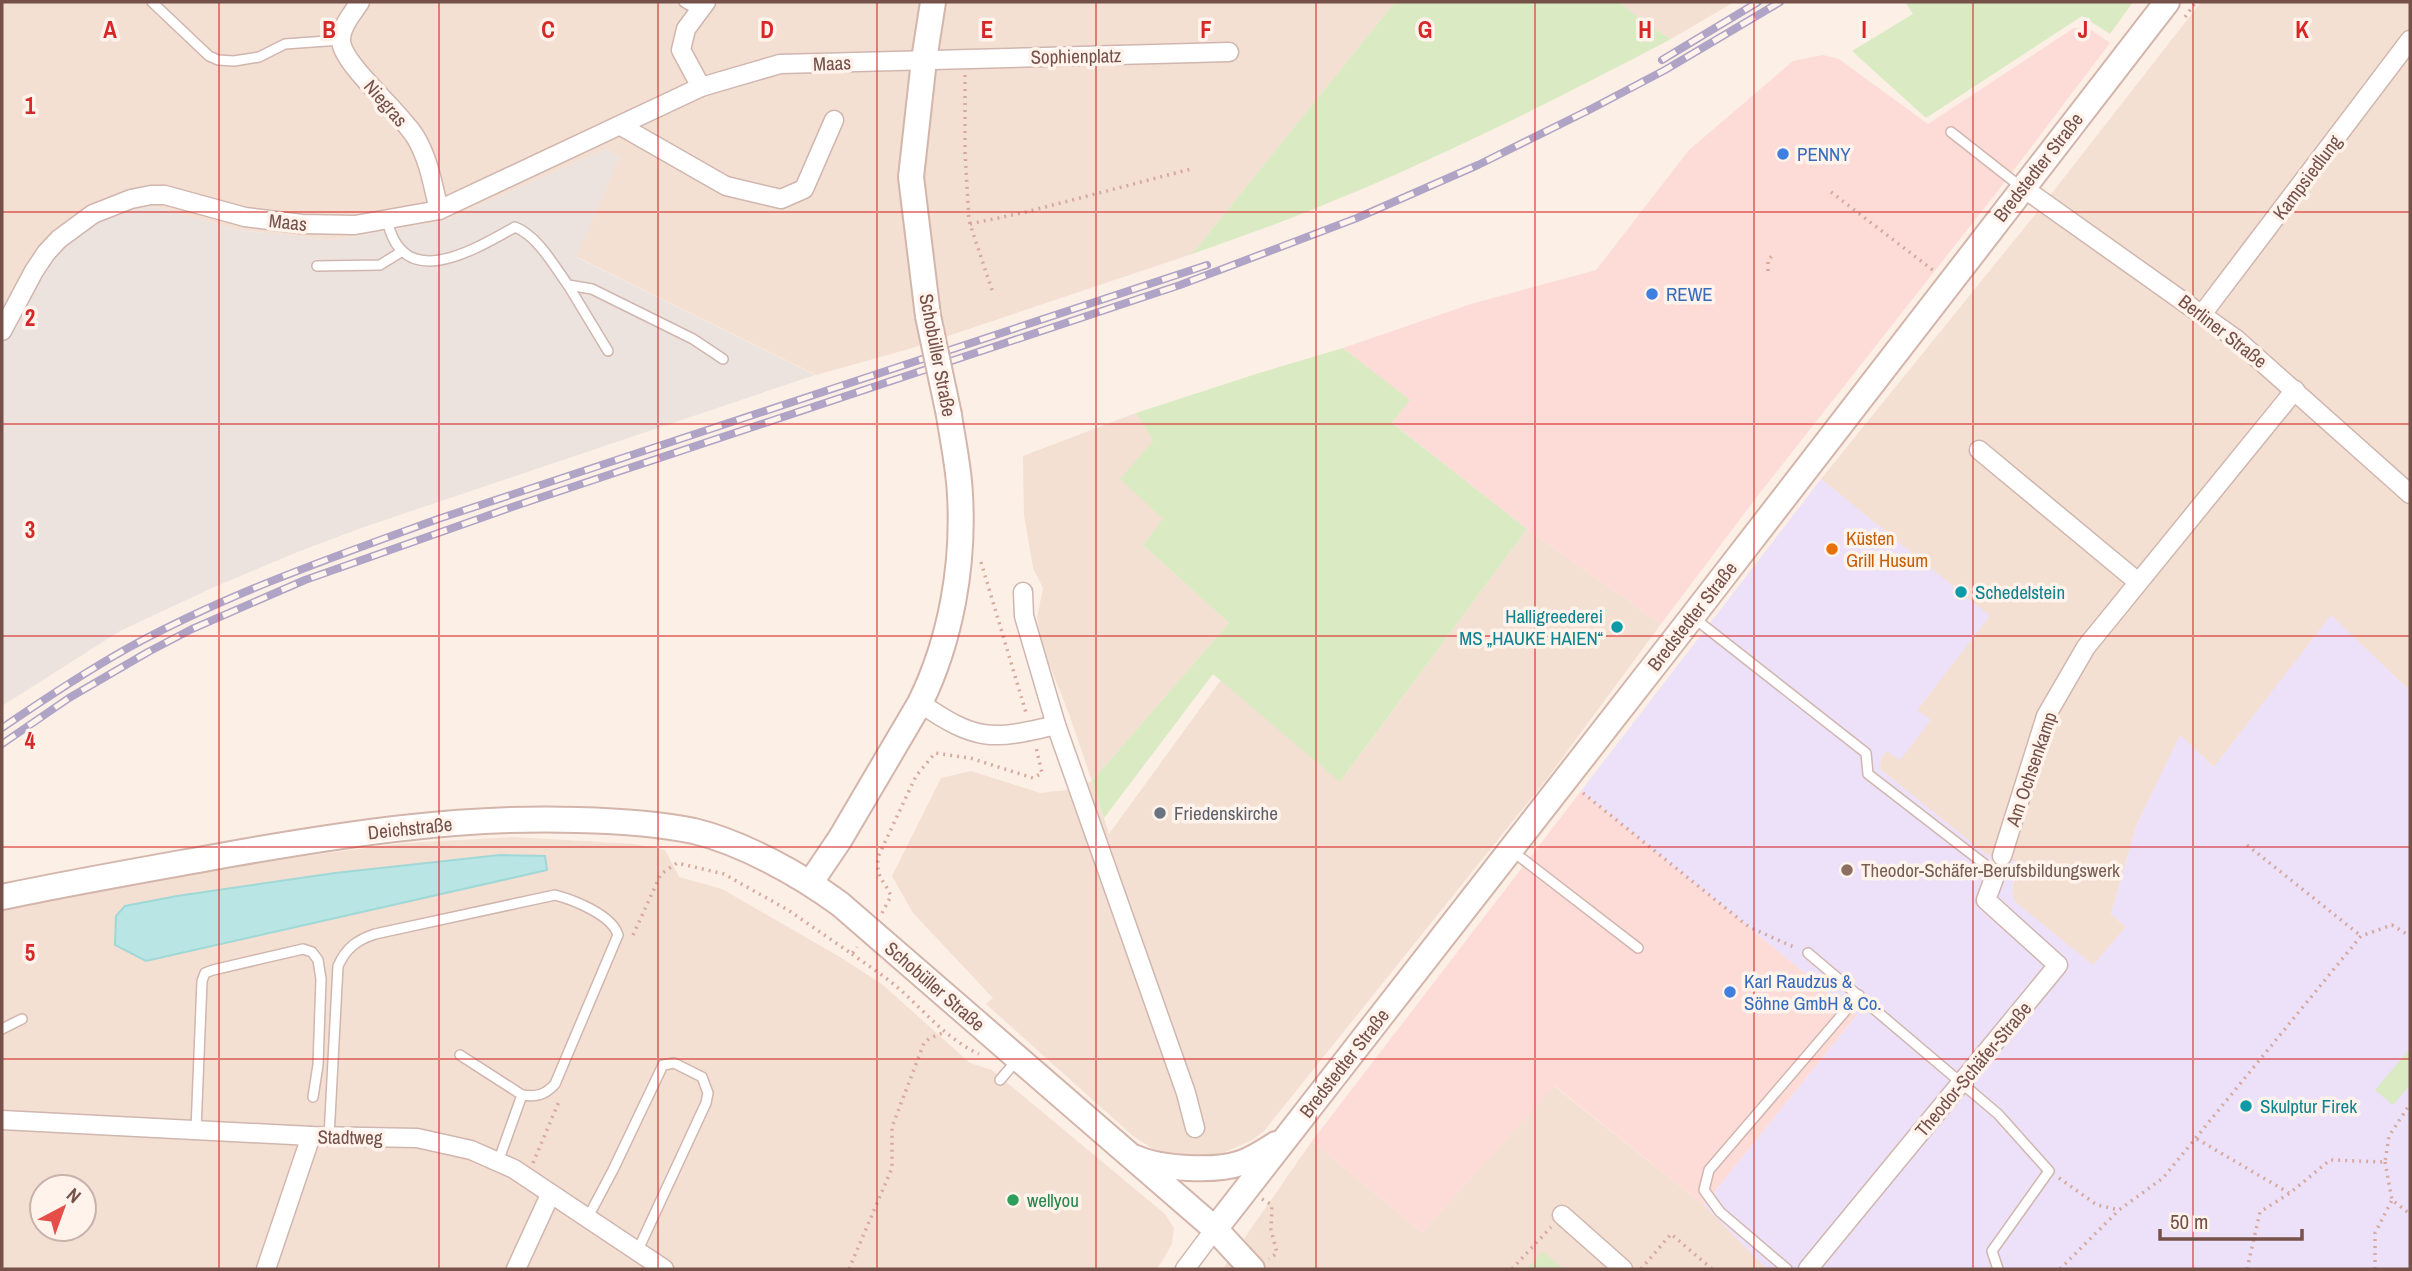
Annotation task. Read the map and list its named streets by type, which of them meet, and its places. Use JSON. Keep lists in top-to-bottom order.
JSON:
{
  "streets": {
    "main road": ["Bredstedter Straße", "Schobüller Straße", "Deichstraße"],
    "street": [
      "Sophienplatz",
      "Maas",
      "Niegras",
      "Kampsiedlung",
      "Berliner Straße",
      "Am Ochsenkamp",
      "Theodor-Schäfer-Straße",
      "Stadtweg"
    ]
  },
  "crossings": [
    ["Sophienplatz", "Maas"],
    ["Sophienplatz", "Schobüller Straße"],
    ["Maas", "Niegras"],
    ["Maas", "Schobüller Straße"],
    ["Bredstedter Straße", "Berliner Straße"],
    ["Bredstedter Straße", "Schobüller Straße"],
    ["Kampsiedlung", "Berliner Straße"],
    ["Berliner Straße", "Am Ochsenkamp"],
    ["Schobüller Straße", "Deichstraße"],
    ["Am Ochsenkamp", "Theodor-Schäfer-Straße"]
  ],
  "places": [
    "PENNY",
    "REWE",
    "Küsten Grill Husum",
    "Schedelstein",
    "Halligreederei MS „HAUKE HAIEN“",
    "Friedenskirche",
    "Theodor-Schäfer-Berufsbildungswerk",
    "Karl Raudzus & Söhne GmbH & Co.",
    "Skulptur Firek",
    "wellyou"
  ],
  "scale_bar": "50 m",
  "north": "top right",
  "grid": {
    "columns": [
      "A",
      "B",
      "C",
      "D",
      "E",
      "F",
      "G",
      "H",
      "I",
      "J",
      "K"
    ],
    "rows": [
      "1",
      "2",
      "3",
      "4",
      "5"
    ]
  }
}
